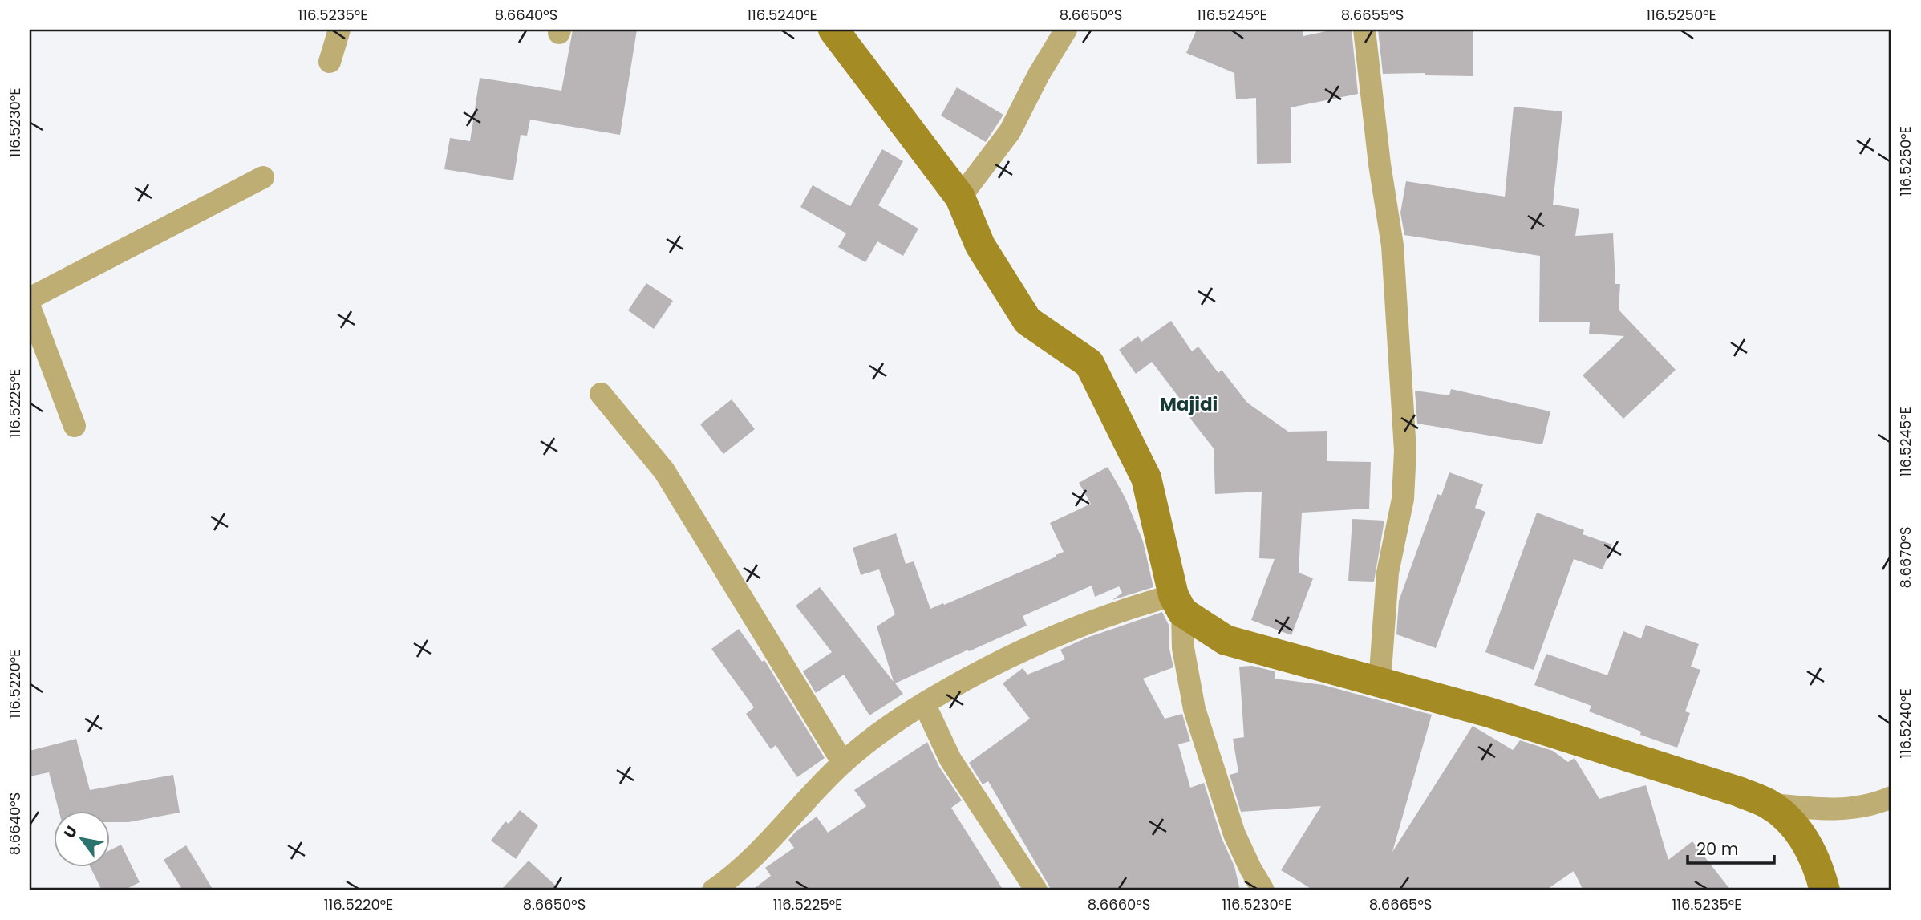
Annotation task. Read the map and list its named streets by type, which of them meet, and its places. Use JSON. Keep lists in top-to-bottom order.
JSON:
{
  "districts": ["Majidi"],
  "scale_bar": "20 m",
  "north": "top left",
  "coordinates": [
    "116.5235°E",
    "8.6640°S",
    "116.5240°E",
    "8.6650°S",
    "116.5245°E",
    "8.6655°S",
    "116.5250°E",
    "116.5230°E",
    "116.5225°E",
    "8.6670°S",
    "116.5220°E",
    "8.6660°S",
    "8.6665°S"
  ]
}
